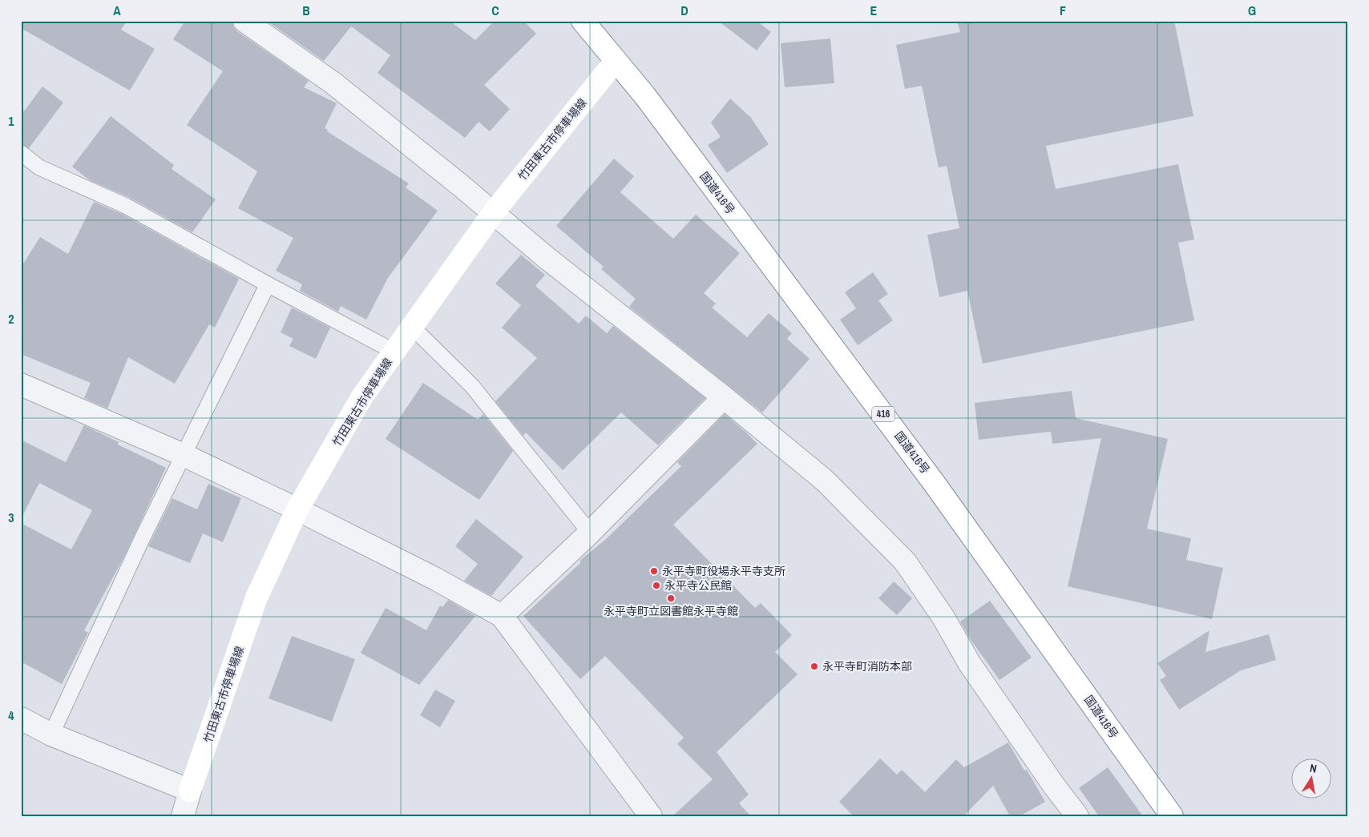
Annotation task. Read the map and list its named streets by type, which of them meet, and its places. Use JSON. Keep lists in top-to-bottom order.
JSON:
{
  "streets": {
    "main road": ["竹田東古市停車場線", "国道416号", "416"]
  },
  "crossings": [
    ["竹田東古市停車場線", "国道416号"]
  ],
  "places": [
    "永平寺町役場永平寺支所",
    "永平寺公民館",
    "永平寺町立図書館永平寺館",
    "永平寺町消防本部"
  ],
  "north": "top",
  "grid": {
    "columns": [
      "A",
      "B",
      "C",
      "D",
      "E",
      "F",
      "G"
    ],
    "rows": [
      "1",
      "2",
      "3",
      "4"
    ]
  }
}
